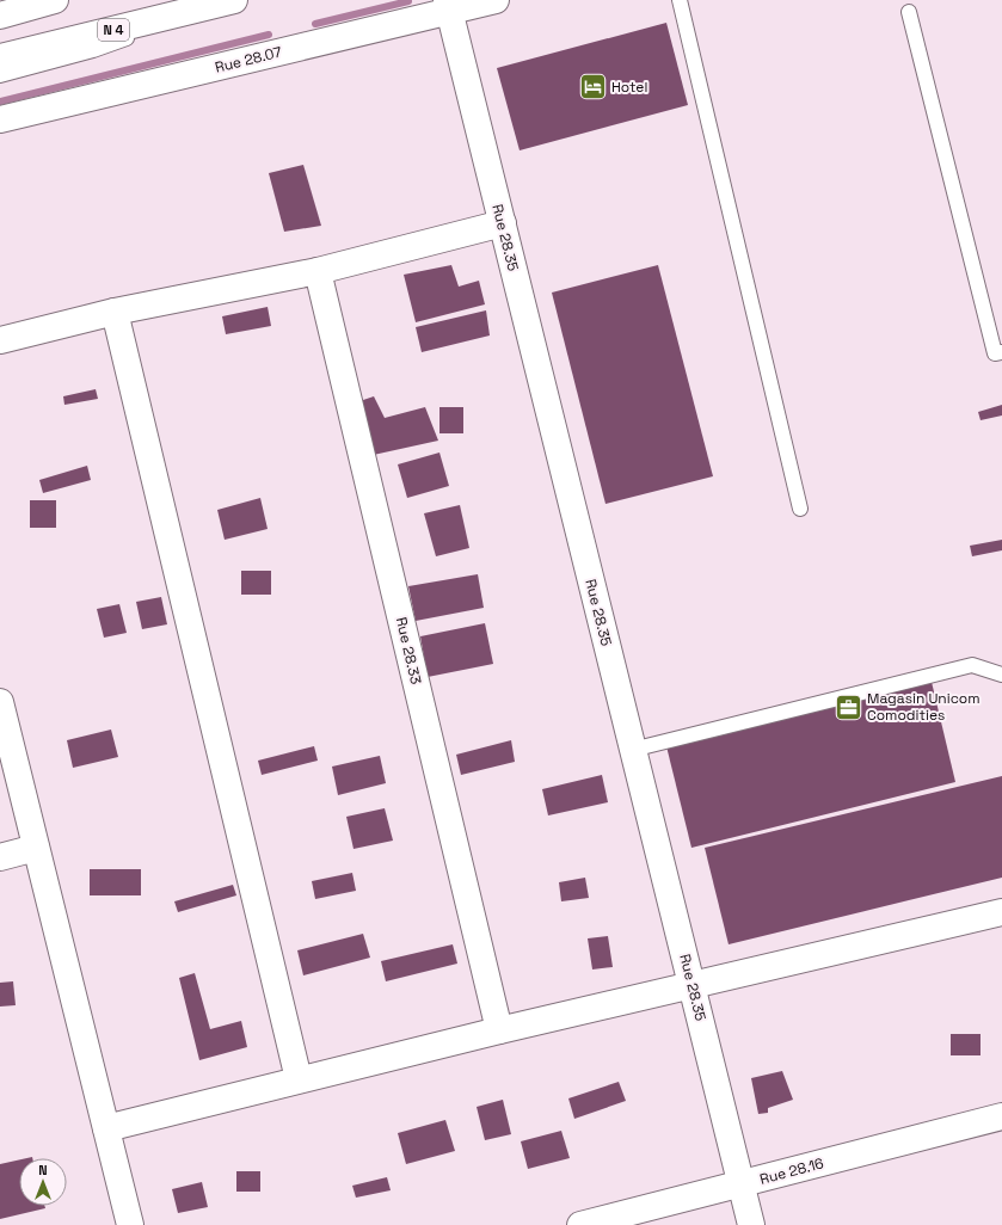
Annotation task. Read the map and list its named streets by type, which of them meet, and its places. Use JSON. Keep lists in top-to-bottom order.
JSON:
{
  "streets": {
    "main road": [
      "N 4",
      "Rue 28.07",
      "Rue 28.35",
      "Rue 28.33",
      "Rue 28.16"
    ]
  },
  "crossings": [
    ["Rue 28.07", "Rue 28.35"],
    ["Rue 28.35", "Rue 28.16"]
  ],
  "places": {
    "hotel": ["Hotel"],
    "office": ["Magasin Unicom Comodities"]
  },
  "north": "top"
}
